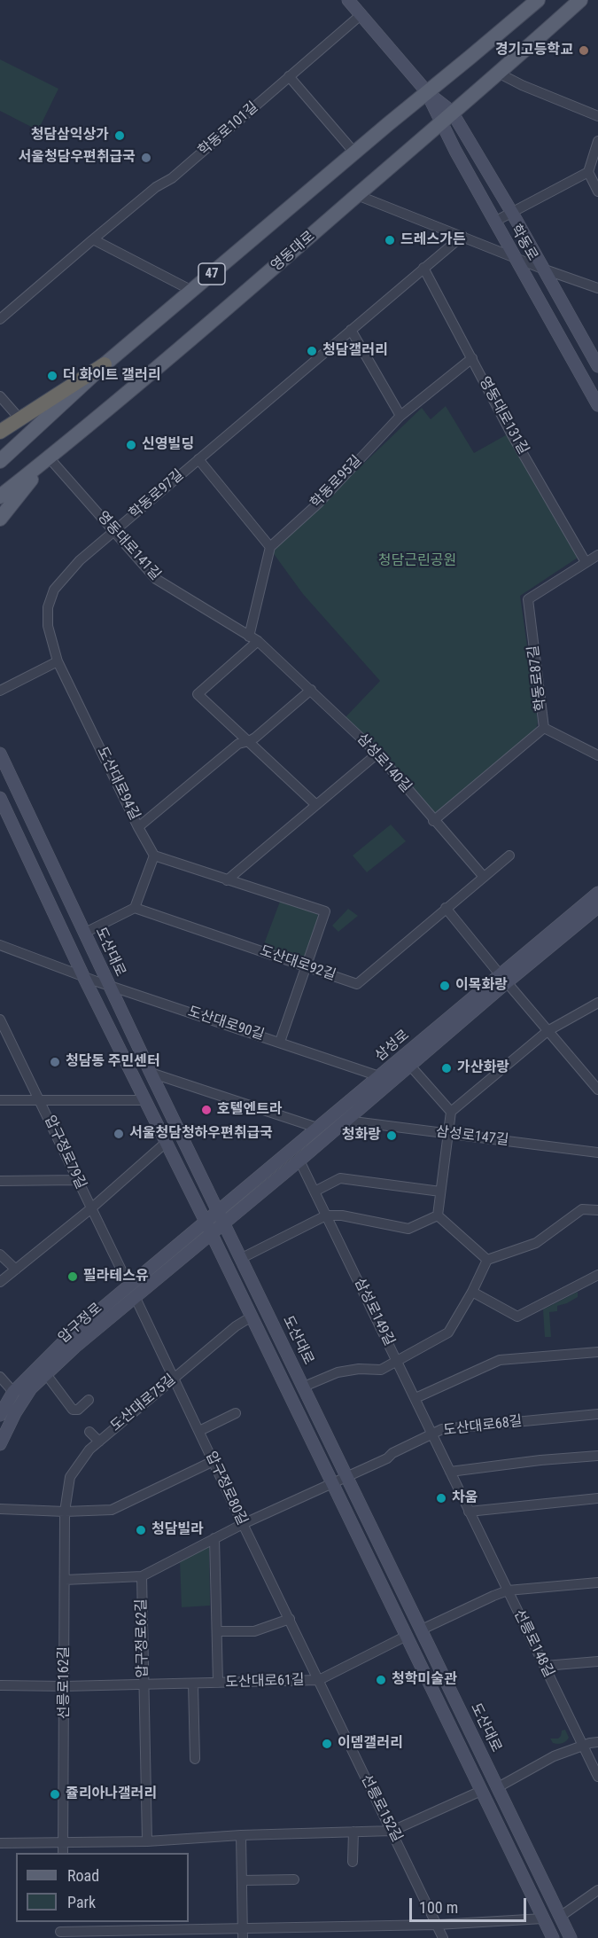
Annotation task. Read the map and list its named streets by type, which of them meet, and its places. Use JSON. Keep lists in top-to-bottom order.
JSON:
{
  "streets": {
    "main road": [
      "학동로",
      "영동대로",
      "47",
      "도산대로",
      "삼성로",
      "압구정로"
    ],
    "street": [
      "학동로101길",
      "영동대로131길",
      "학동로95길",
      "학동로97길",
      "영동대로141길",
      "학동로87길",
      "삼성로140길",
      "도산대로94길",
      "도산대로92길",
      "도산대로90길",
      "삼성로147길",
      "압구정로79길",
      "삼성로149길",
      "도산대로75길",
      "도산대로68길",
      "압구정로80길",
      "압구정로62길",
      "선릉로148길",
      "도산대로61길",
      "선릉로162길",
      "선릉로152길"
    ]
  },
  "crossings": [
    ["학동로101길", "학동로"],
    ["학동로", "영동대로"],
    ["학동로", "47"],
    ["영동대로", "영동대로141길"],
    ["영동대로131길", "학동로95길"],
    ["영동대로131길", "학동로97길"],
    ["영동대로131길", "학동로87길"],
    ["학동로95길", "학동로97길"],
    ["학동로97길", "영동대로141길"],
    ["학동로97길", "도산대로94길"],
    ["영동대로141길", "삼성로140길"],
    ["학동로87길", "삼성로140길"],
    ["삼성로140길", "도산대로92길"],
    ["도산대로", "도산대로90길"],
    ["도산대로", "삼성로"],
    ["도산대로", "도산대로68길"],
    ["도산대로92길", "도산대로90길"],
    ["삼성로", "삼성로147길"],
    ["삼성로", "삼성로149길"],
    ["삼성로", "압구정로"],
    ["압구정로79길", "압구정로"],
    ["삼성로149길", "도산대로68길"],
    ["삼성로149길", "선릉로148길"],
    ["압구정로", "압구정로80길"],
    ["도산대로75길", "압구정로80길"],
    ["도산대로75길", "선릉로162길"],
    ["도산대로68길", "압구정로80길"],
    ["도산대로68길", "압구정로62길"],
    ["도산대로68길", "선릉로148길"],
    ["압구정로80길", "도산대로61길"],
    ["압구정로80길", "선릉로152길"],
    ["압구정로62길", "도산대로61길"],
    ["압구정로62길", "선릉로162길"],
    ["도산대로61길", "선릉로152길"]
  ],
  "parks": ["청담근린공원"],
  "places": [
    "경기고등학교",
    "청담삼익상가",
    "서울청담우편취급국",
    "드레스가든",
    "청담갤러리",
    "더 화이트 갤러리",
    "신영빌딩",
    "이목화랑",
    "청담동 주민센터",
    "가산화랑",
    "호텔엔트라",
    "서울청담청하우편취급국",
    "청화랑",
    "필라테스유",
    "차움",
    "청담빌라",
    "청학미술관",
    "이뎀갤러리",
    "쥴리아나갤러리"
  ],
  "legend": ["Road", "Park"],
  "scale_bar": "100 m"
}
